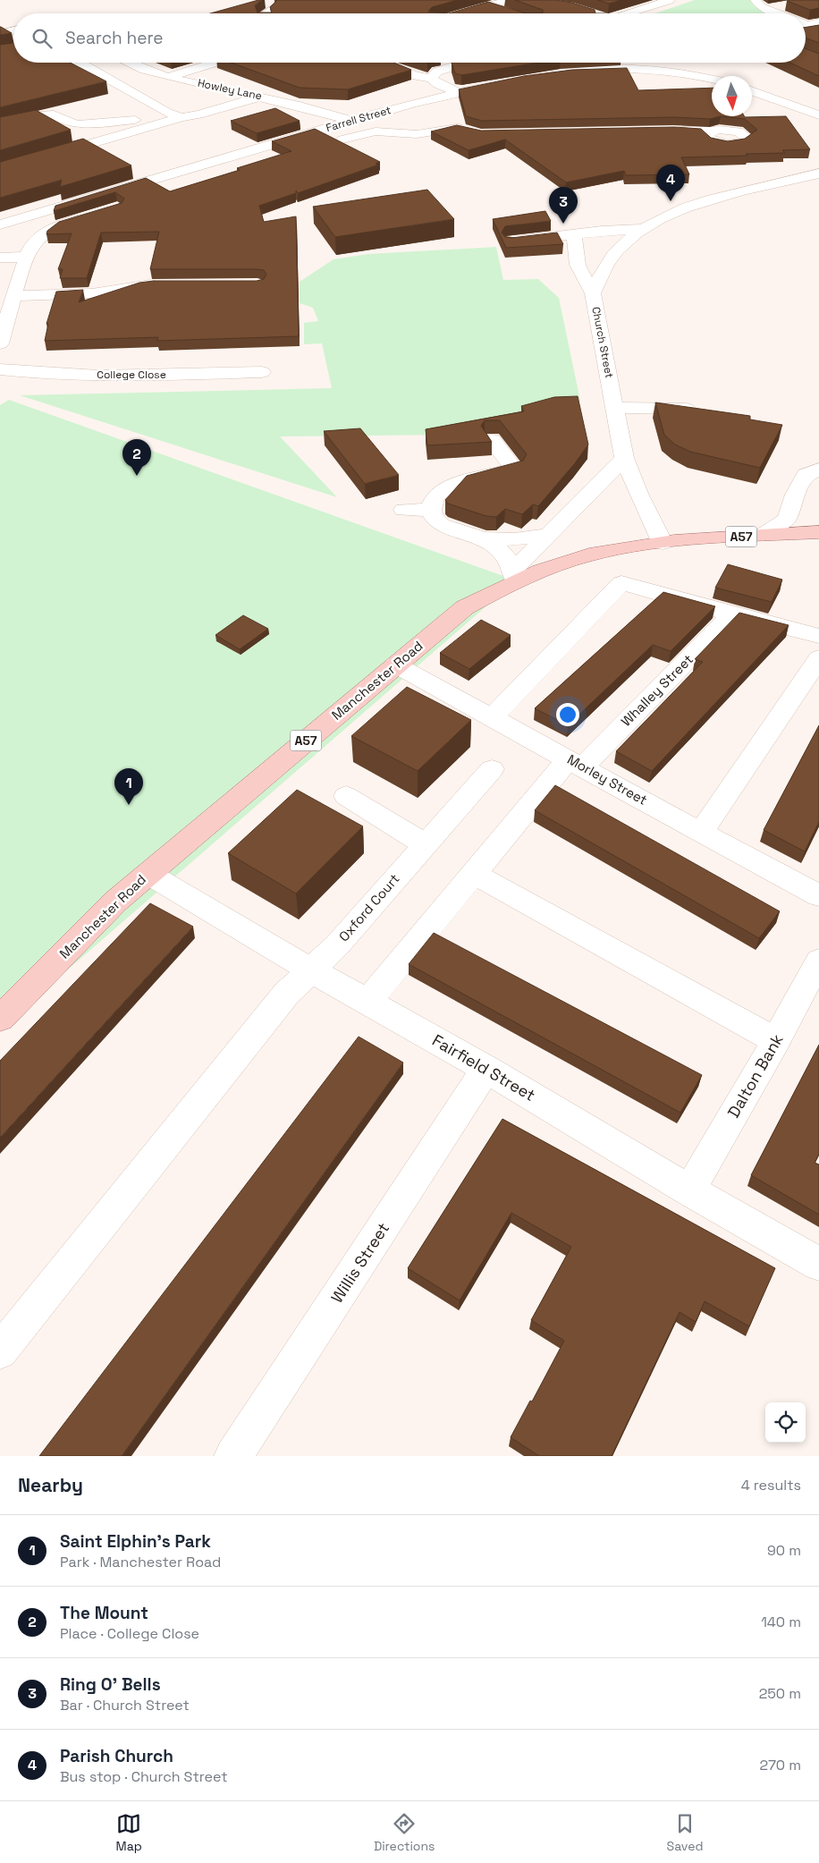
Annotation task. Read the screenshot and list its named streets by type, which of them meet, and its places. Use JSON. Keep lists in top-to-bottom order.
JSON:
{
  "streets": {
    "main road": ["A57", "Manchester Road"],
    "street": [
      "Howley Lane",
      "Farrell Street",
      "Church Street",
      "College Close",
      "Whalley Street",
      "Morley Street",
      "Oxford Court",
      "Fairfield Street",
      "Dalton Bank",
      "Willis Street"
    ]
  },
  "crossings": [
    ["Howley Lane", "Farrell Street"],
    ["Church Street", "Manchester Road"],
    ["Manchester Road", "Morley Street"],
    ["Manchester Road", "Fairfield Street"],
    ["Whalley Street", "Morley Street"],
    ["Whalley Street", "Fairfield Street"],
    ["Oxford Court", "Fairfield Street"],
    ["Fairfield Street", "Dalton Bank"],
    ["Fairfield Street", "Willis Street"]
  ],
  "north": "bottom",
  "page": {
    "search": "Search here",
    "pins": [
      "4",
      "3",
      "2",
      "1"
    ],
    "heading": ["Nearby", "4 results"],
    "list": [
      {
        "mark": "1",
        "name": "Saint Elphin's Park",
        "note": "Park · Manchester Road",
        "value": "90 m"
      },
      {
        "mark": "2",
        "name": "The Mount",
        "note": "Place · College Close",
        "value": "140 m"
      },
      {
        "mark": "3",
        "name": "Ring O' Bells",
        "note": "Bar · Church Street",
        "value": "250 m"
      },
      {
        "mark": "4",
        "name": "Parish Church",
        "note": "Bus stop · Church Street",
        "value": "270 m"
      }
    ],
    "nav": ["Map", "Directions", "Saved"]
  }
}
